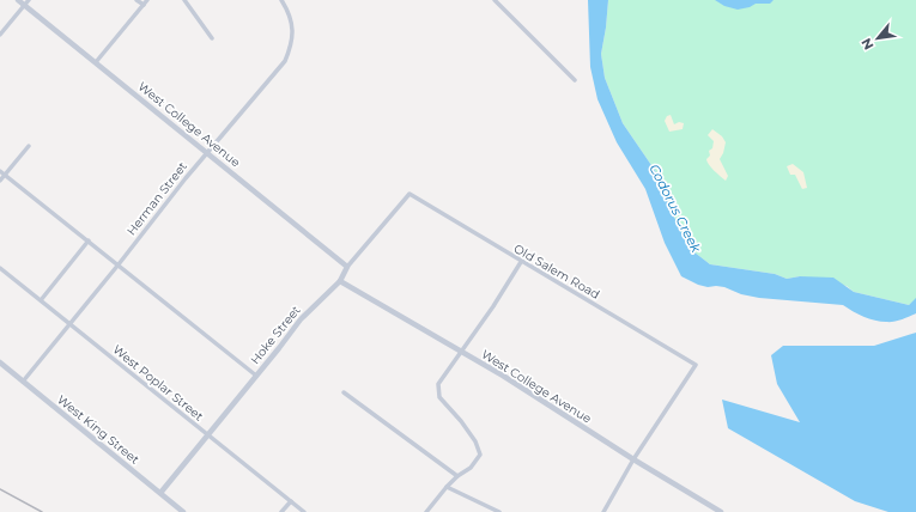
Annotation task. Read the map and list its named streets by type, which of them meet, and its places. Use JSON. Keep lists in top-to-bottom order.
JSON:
{
  "streets": {
    "street": [
      "West College Avenue",
      "Herman Street",
      "Old Salem Road",
      "Hoke Street",
      "West Poplar Street",
      "West King Street"
    ]
  },
  "crossings": [
    ["West College Avenue", "Herman Street"],
    ["West College Avenue", "Old Salem Road"],
    ["West College Avenue", "Hoke Street"],
    ["Herman Street", "West Poplar Street"],
    ["Herman Street", "West King Street"],
    ["Old Salem Road", "Hoke Street"],
    ["Hoke Street", "West Poplar Street"],
    ["Hoke Street", "West King Street"]
  ],
  "water": ["Codorus Creek"],
  "north": "bottom left"
}
